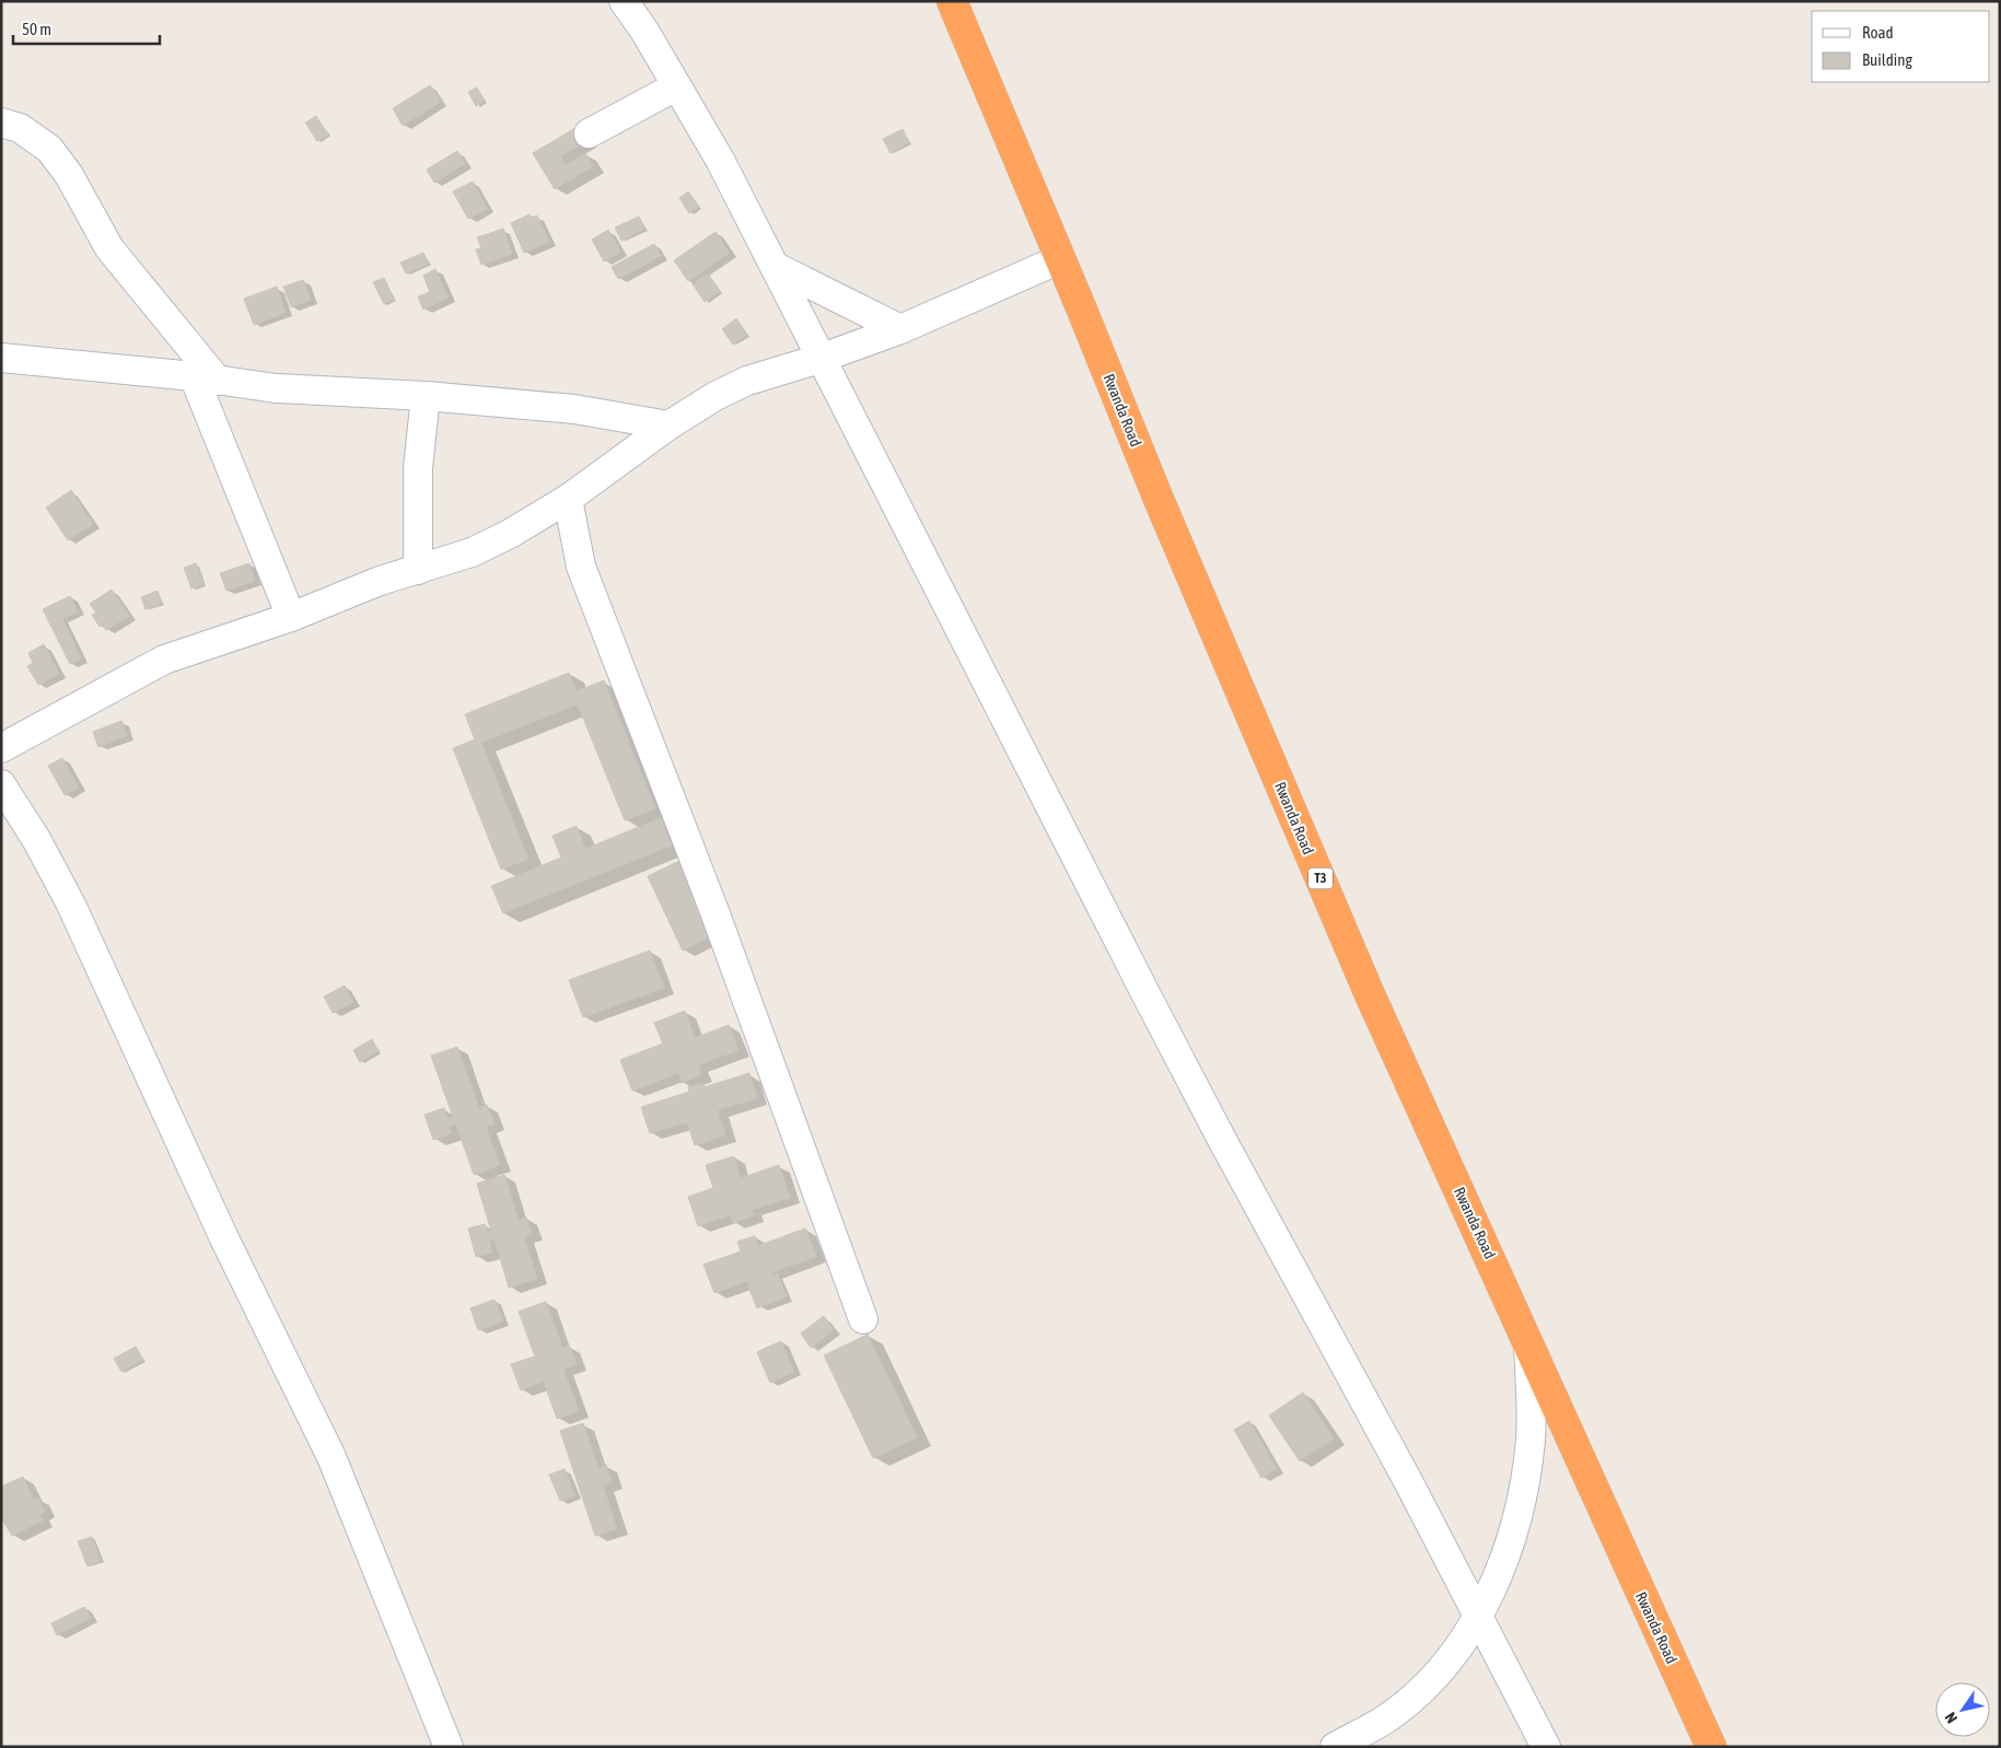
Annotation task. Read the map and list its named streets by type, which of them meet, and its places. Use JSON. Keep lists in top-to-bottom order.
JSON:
{
  "streets": {
    "highway": ["Rwanda Road", "T3"]
  },
  "legend": ["Road", "Building"],
  "scale_bar": "50 m",
  "north": "bottom left"
}
